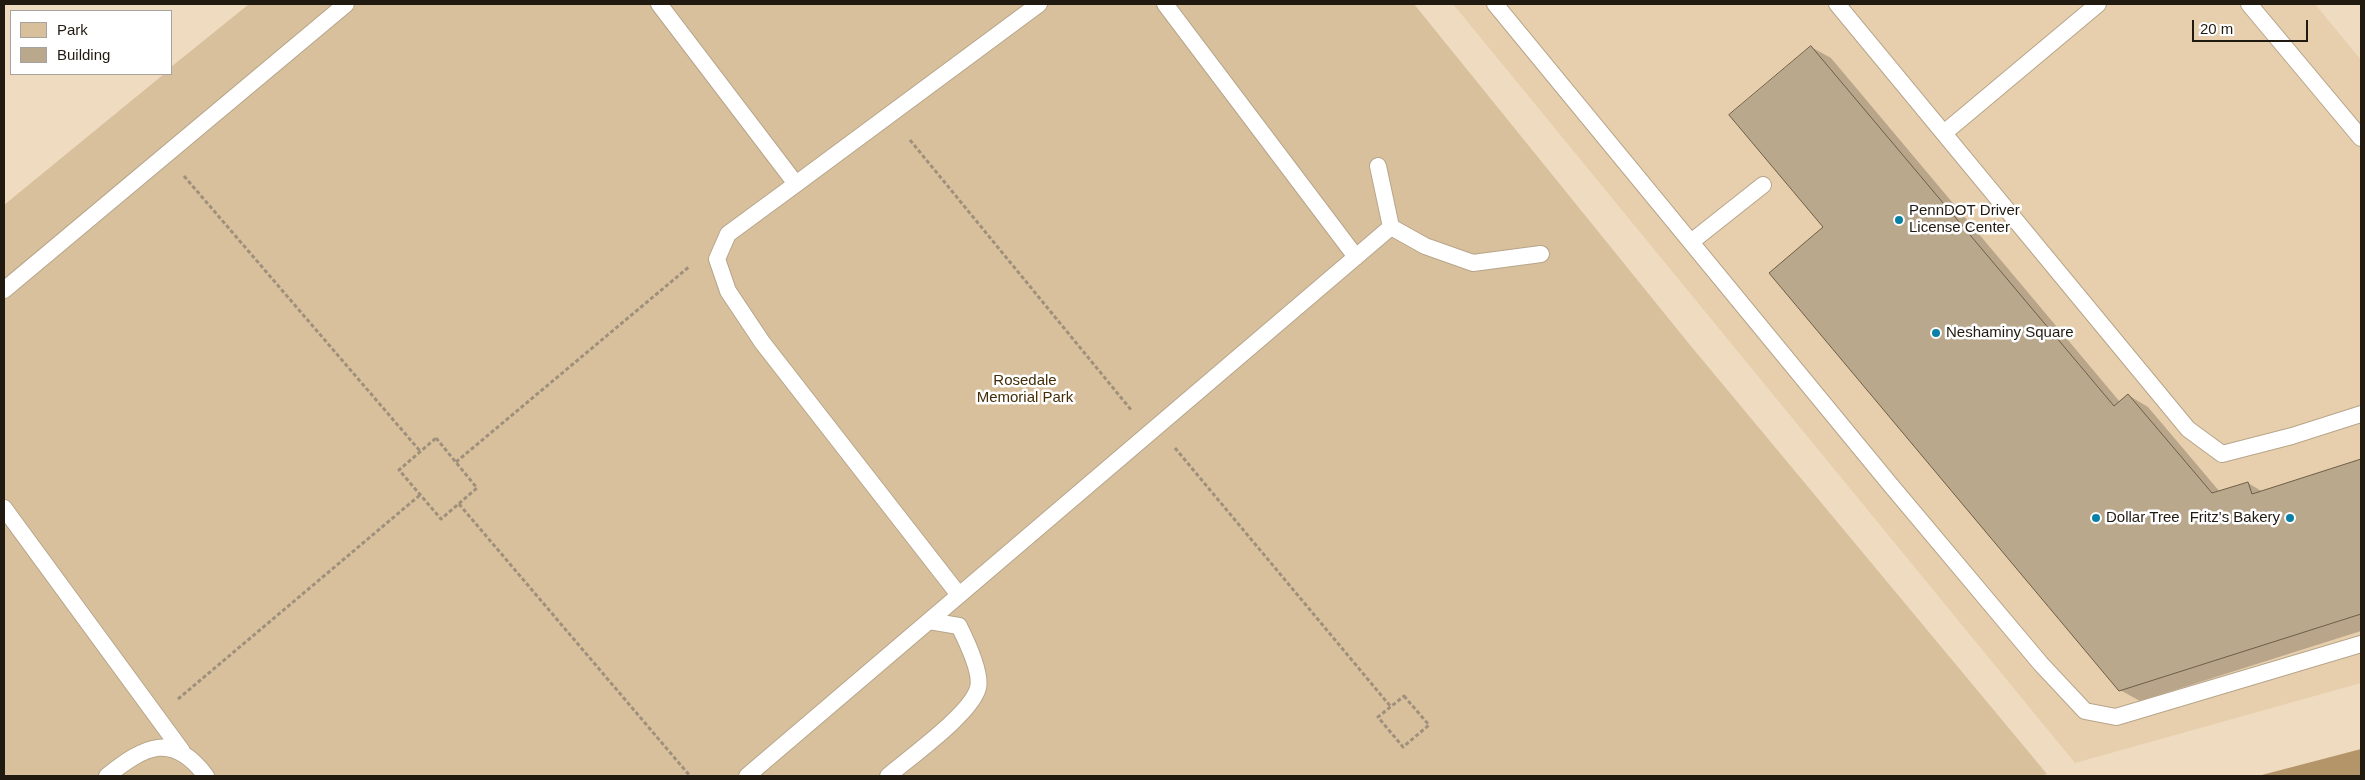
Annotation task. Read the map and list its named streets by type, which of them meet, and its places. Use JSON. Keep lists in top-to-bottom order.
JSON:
{
  "parks": ["Rosedale Memorial Park"],
  "places": [
    "PennDOT Driver License Center",
    "Neshaminy Square",
    "Dollar Tree",
    "Fritz's Bakery"
  ],
  "legend": ["Park", "Building"],
  "scale_bar": "20 m"
}
